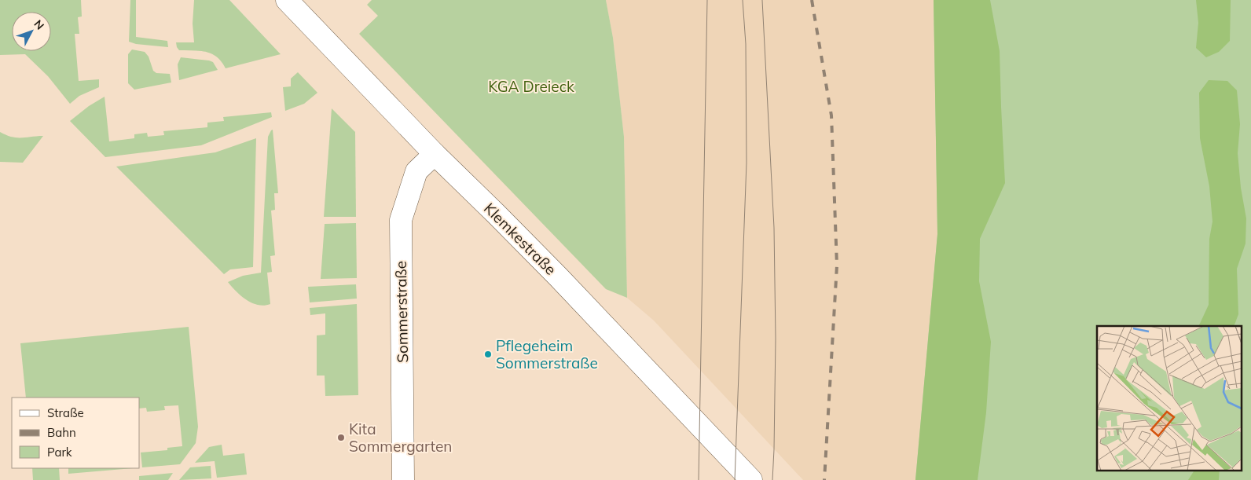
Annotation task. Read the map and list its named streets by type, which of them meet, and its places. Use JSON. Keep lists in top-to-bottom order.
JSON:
{
  "streets": {
    "street": ["Klemkestraße", "Sommerstraße"]
  },
  "crossings": [
    ["Klemkestraße", "Sommerstraße"]
  ],
  "parks": ["KGA Dreieck"],
  "places": ["Pflegeheim Sommerstraße", "Kita Sommergarten"],
  "legend": ["Straße", "Bahn", "Park"],
  "north": "top right"
}
